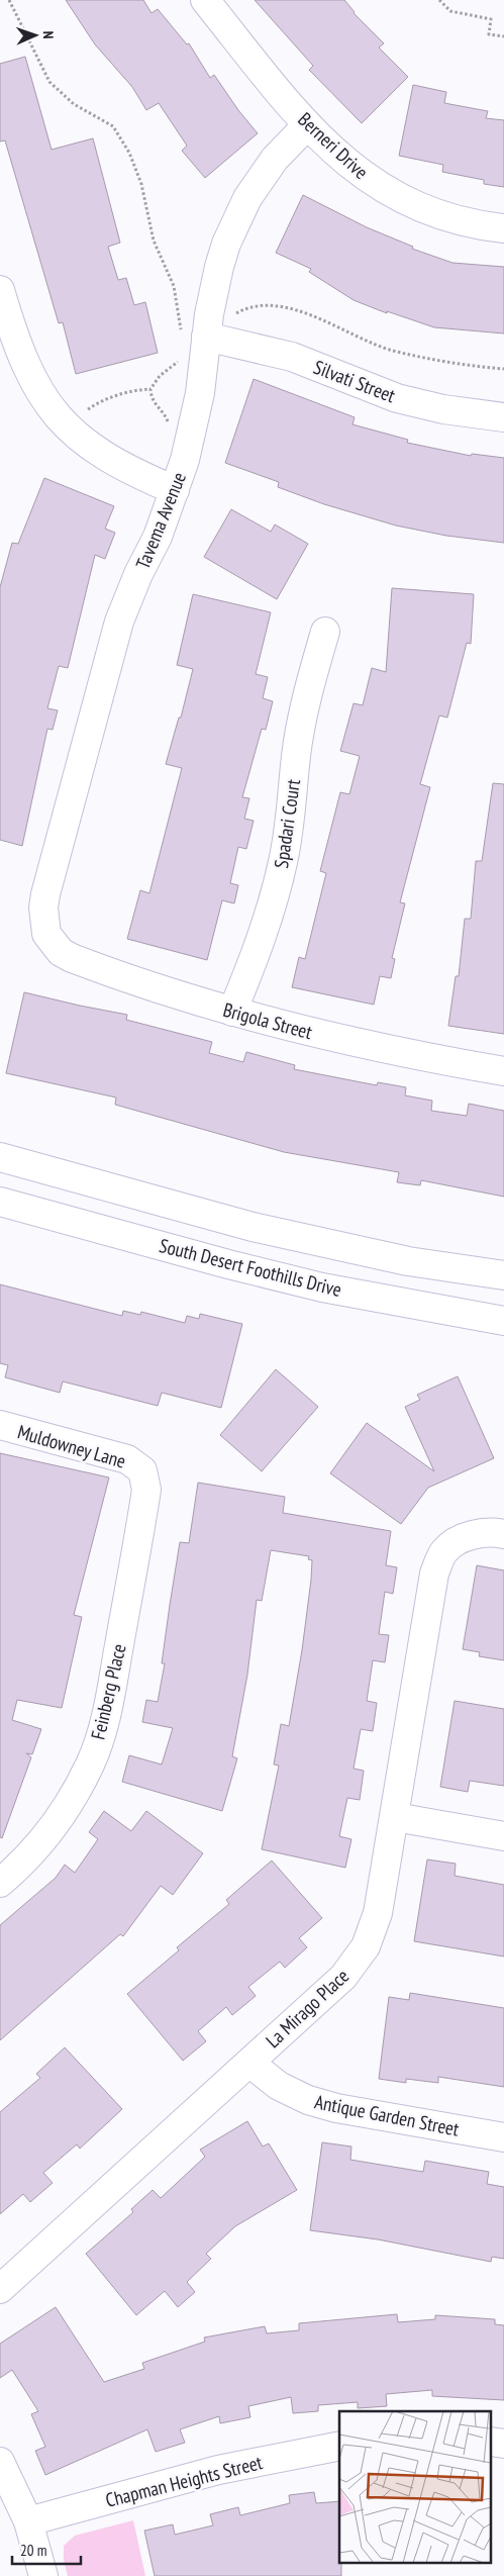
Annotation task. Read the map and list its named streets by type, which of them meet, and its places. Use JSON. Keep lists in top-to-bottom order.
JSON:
{
  "streets": {
    "street": [
      "Berneri Drive",
      "Silvati Street",
      "Tavema Avenue",
      "Spadari Court",
      "Brigola Street",
      "South Desert Foothills Drive",
      "Muldowney Lane",
      "Feinberg Place",
      "La Mirago Place",
      "Antique Garden Street",
      "Chapman Heights Street"
    ]
  },
  "crossings": [
    ["Berneri Drive", "Tavema Avenue"],
    ["Silvati Street", "Tavema Avenue"],
    ["Tavema Avenue", "Brigola Street"],
    ["Spadari Court", "Brigola Street"],
    ["Muldowney Lane", "Feinberg Place"],
    ["La Mirago Place", "Antique Garden Street"]
  ],
  "scale_bar": "20 m",
  "north": "right"
}
